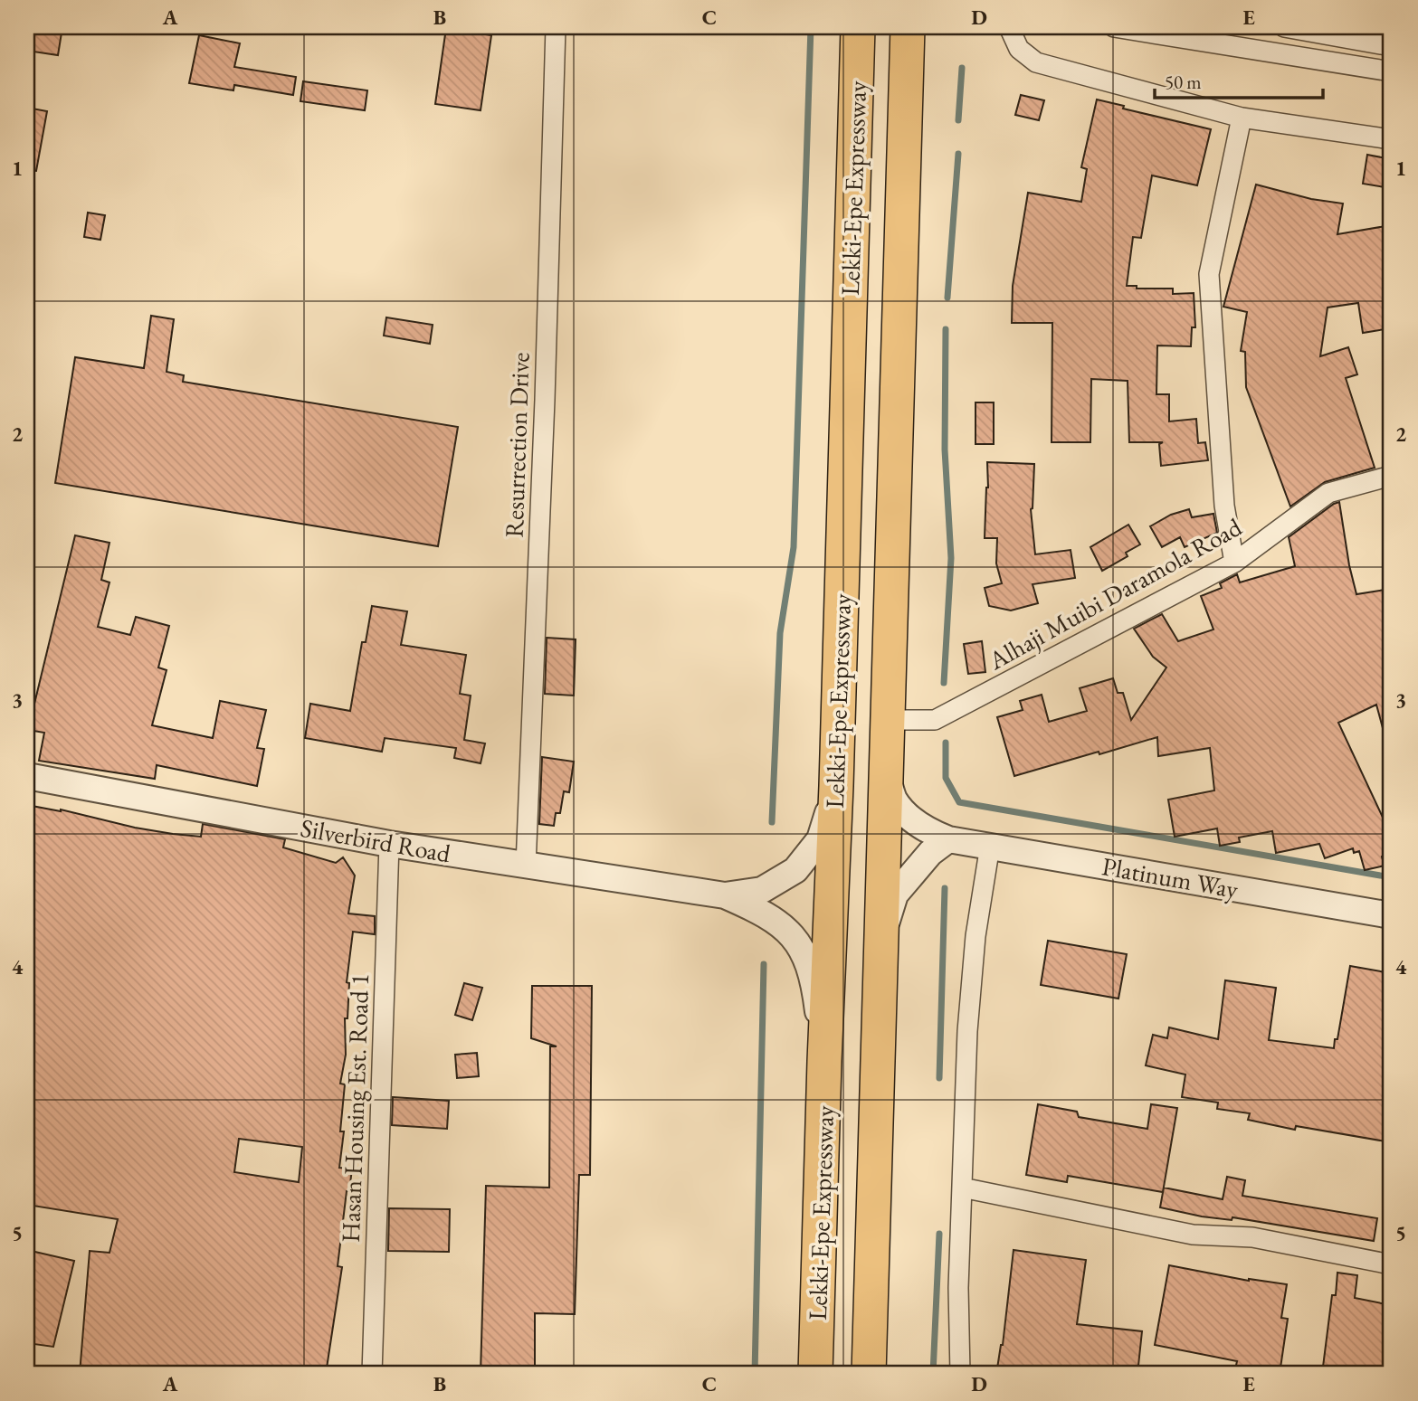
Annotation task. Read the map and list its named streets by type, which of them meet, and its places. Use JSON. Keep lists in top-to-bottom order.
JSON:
{
  "streets": {
    "highway": ["Lekki-Epe Expressway"],
    "street": [
      "Resurrection Drive",
      "Alhaji Muibi Daramola Road",
      "Silverbird Road",
      "Platinum Way",
      "Hasan Housing Est. Road 1"
    ]
  },
  "crossings": [
    ["Lekki-Epe Expressway", "Alhaji Muibi Daramola Road"],
    ["Lekki-Epe Expressway", "Platinum Way"],
    ["Resurrection Drive", "Silverbird Road"],
    ["Silverbird Road", "Hasan Housing Est. Road 1"]
  ],
  "scale_bar": "50 m",
  "grid": {
    "columns": [
      "A",
      "B",
      "C",
      "D",
      "E"
    ],
    "rows": [
      "1",
      "2",
      "3",
      "4",
      "5"
    ]
  }
}
